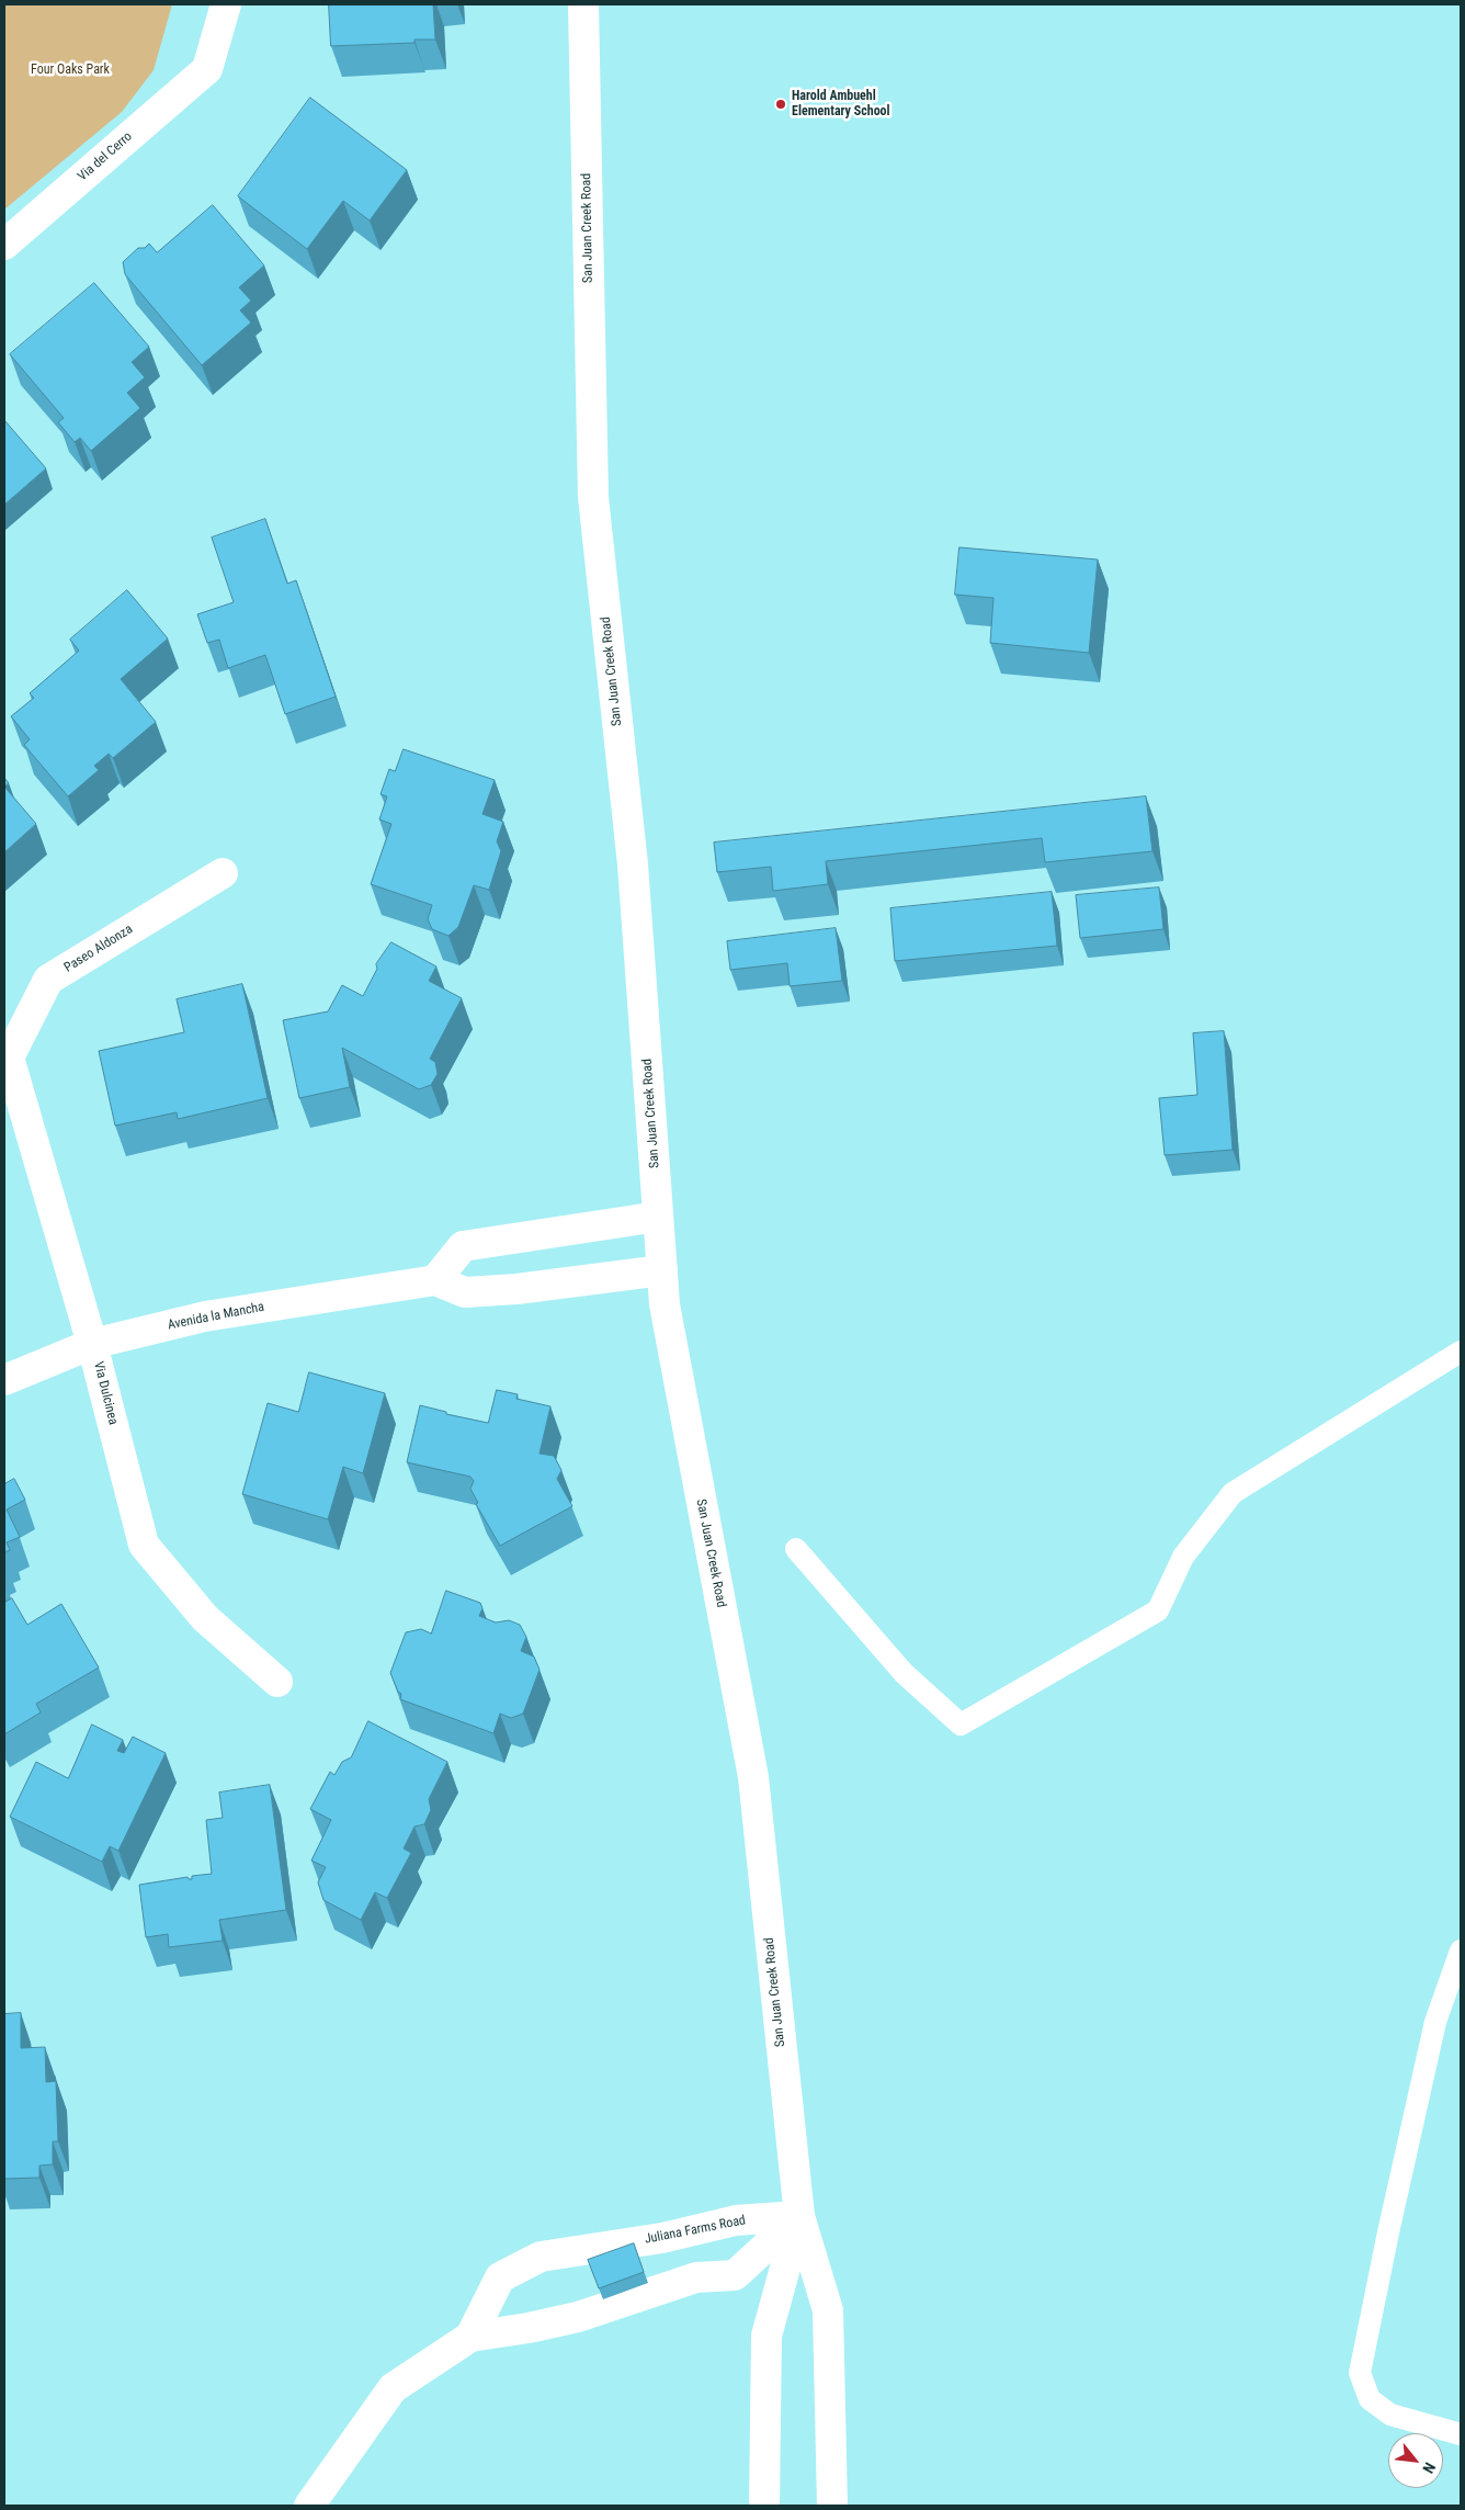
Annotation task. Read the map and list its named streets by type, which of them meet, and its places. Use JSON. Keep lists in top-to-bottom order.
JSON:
{
  "streets": {
    "street": [
      "Via del Cerro",
      "San Juan Creek Road",
      "Paseo Aldonza",
      "Avenida la Mancha",
      "Via Dulcinea",
      "Juliana Farms Road"
    ]
  },
  "crossings": [
    ["San Juan Creek Road", "Juliana Farms Road"],
    ["Paseo Aldonza", "Via Dulcinea"],
    ["Avenida la Mancha", "Via Dulcinea"]
  ],
  "parks": ["Four Oaks Park"],
  "places": ["Harold Ambuehl Elementary School"],
  "north": "bottom right"
}
